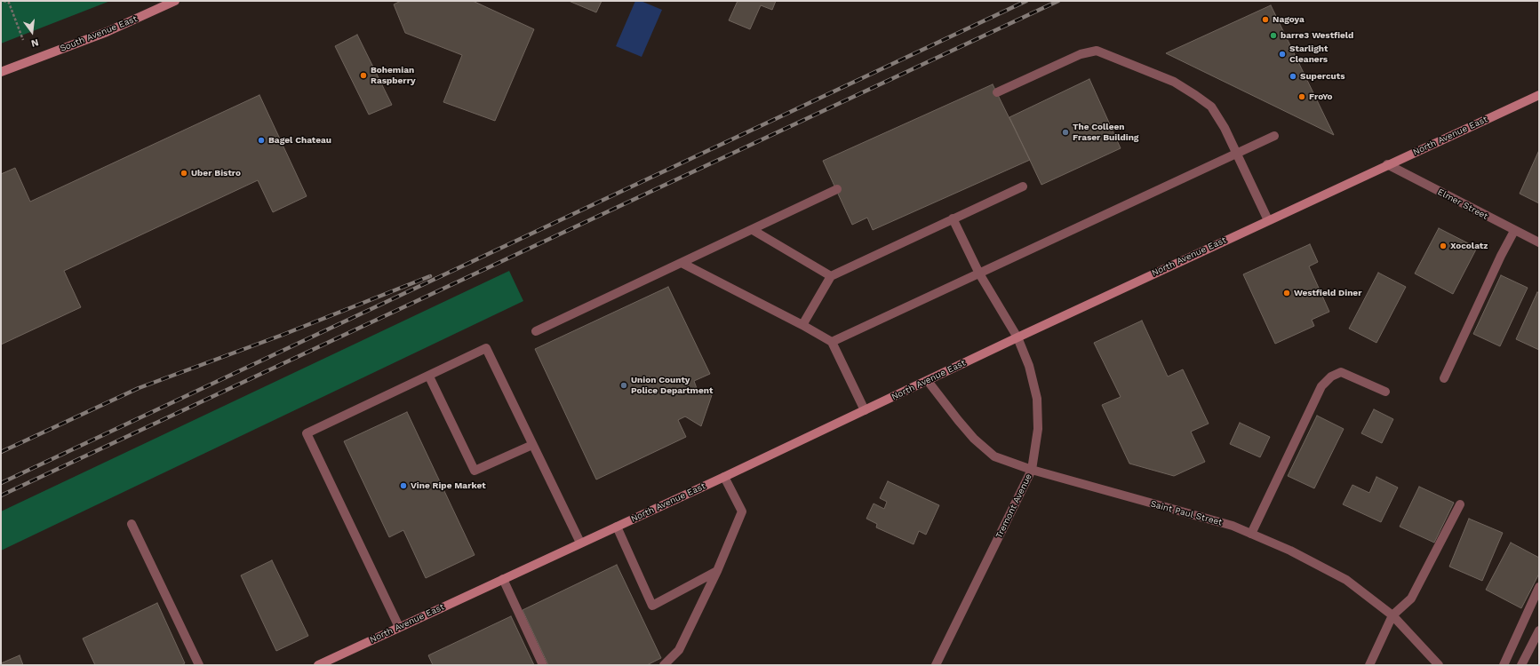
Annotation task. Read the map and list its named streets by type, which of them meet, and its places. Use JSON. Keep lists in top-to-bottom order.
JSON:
{
  "streets": {
    "main road": ["South Avenue East", "North Avenue East"],
    "street": ["Elmer Street", "Tremont Avenue", "Saint Paul Street"]
  },
  "crossings": [
    ["North Avenue East", "Elmer Street"],
    ["North Avenue East", "Tremont Avenue"],
    ["North Avenue East", "Saint Paul Street"],
    ["Tremont Avenue", "Saint Paul Street"]
  ],
  "places": [
    "Nagoya",
    "barre3 Westfield",
    "Starlight Cleaners",
    "Bohemian Raspberry",
    "Supercuts",
    "FroYo",
    "The Colleen Fraser Building",
    "Bagel Chateau",
    "Uber Bistro",
    "Xocolatz",
    "Westfield Diner",
    "Union County Police Department",
    "Vine Ripe Market"
  ],
  "north": "bottom"
}
